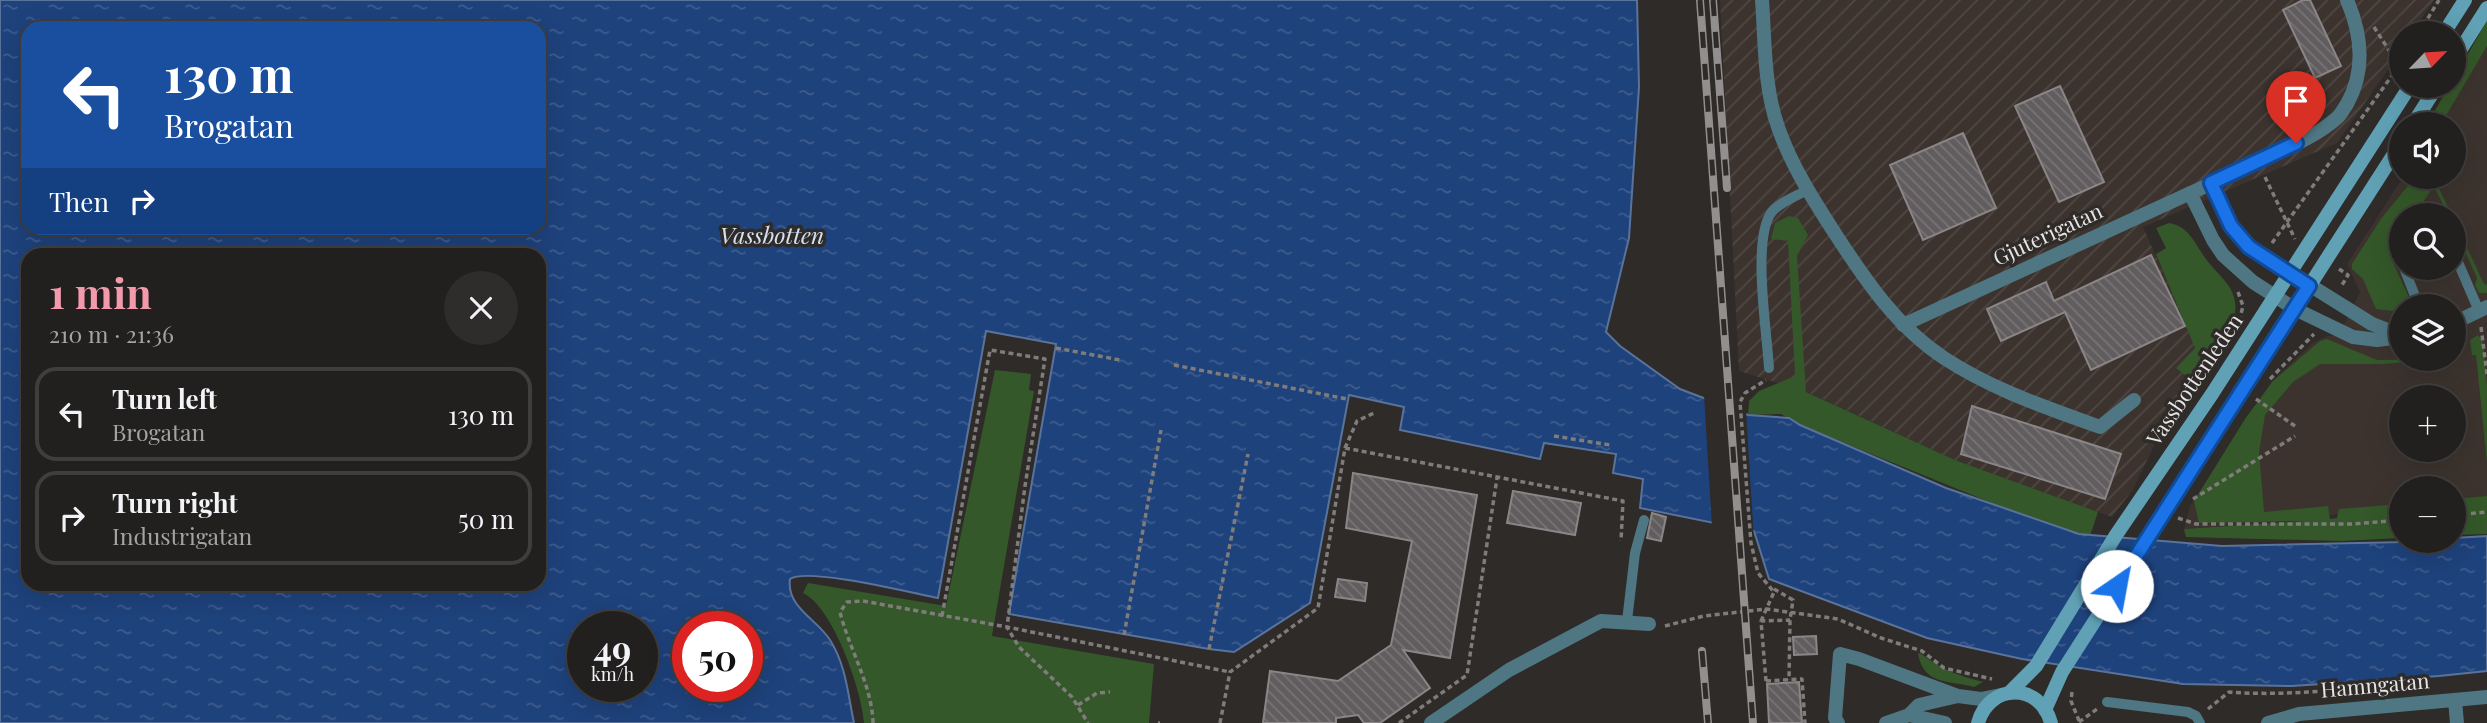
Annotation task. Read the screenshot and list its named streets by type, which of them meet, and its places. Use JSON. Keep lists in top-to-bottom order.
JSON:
{
  "streets": {
    "main road": ["Vassbottenleden"],
    "street": ["Gjuterigatan", "Hamngatan"]
  },
  "water": ["Vassbotten"],
  "north": "top right",
  "page": {
    "map_buttons": ["+", "−"],
    "turn": ["130 m", "Brogatan"],
    "then": "Then",
    "heading": ["1 min", "210 m · 21:36"],
    "list": [
      {
        "name": "Turn left",
        "note": "Brogatan",
        "value": "130 m"
      },
      {
        "name": "Turn right",
        "note": "Industrigatan",
        "value": "50 m"
      }
    ],
    "speed": "49 km/h",
    "limit": "50"
  }
}
